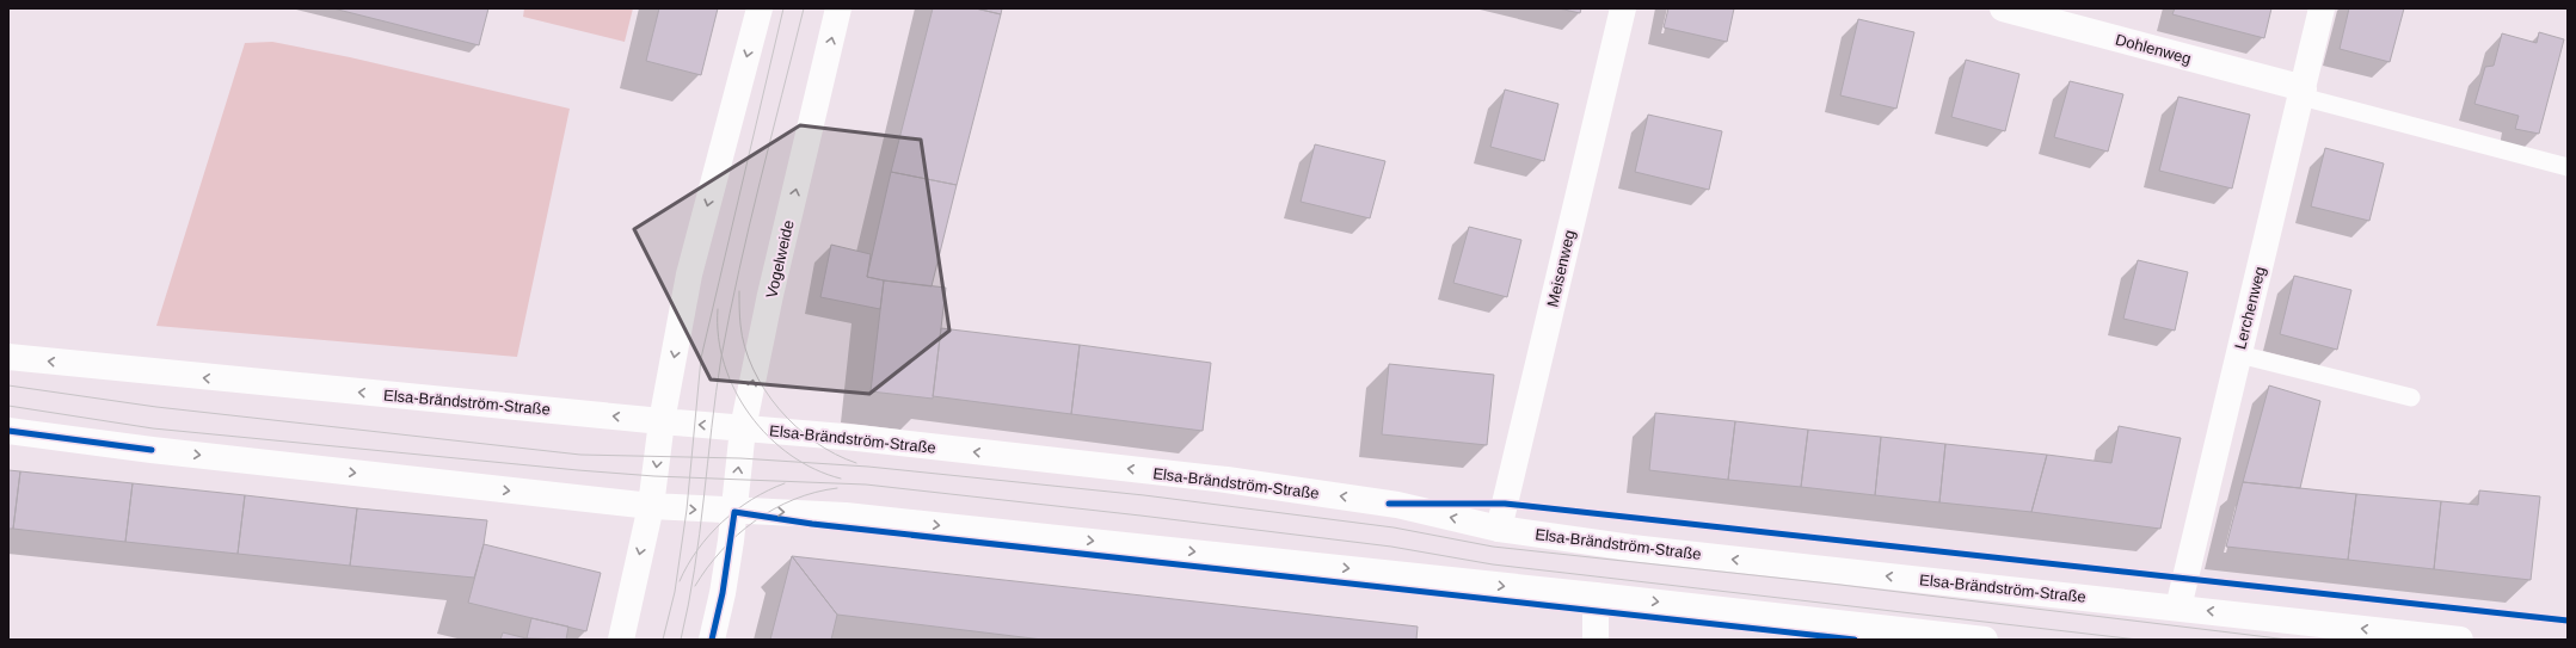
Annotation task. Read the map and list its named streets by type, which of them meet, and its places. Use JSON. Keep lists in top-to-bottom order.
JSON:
{
  "streets": {
    "street": [
      "Dohlenweg",
      "Vogelweide",
      "Meisenweg",
      "Lerchenweg",
      "Elsa-Brändström-Straße"
    ]
  },
  "crossings": [
    ["Dohlenweg", "Lerchenweg"],
    ["Vogelweide", "Elsa-Brändström-Straße"],
    ["Meisenweg", "Elsa-Brändström-Straße"],
    ["Lerchenweg", "Elsa-Brändström-Straße"]
  ]
}
